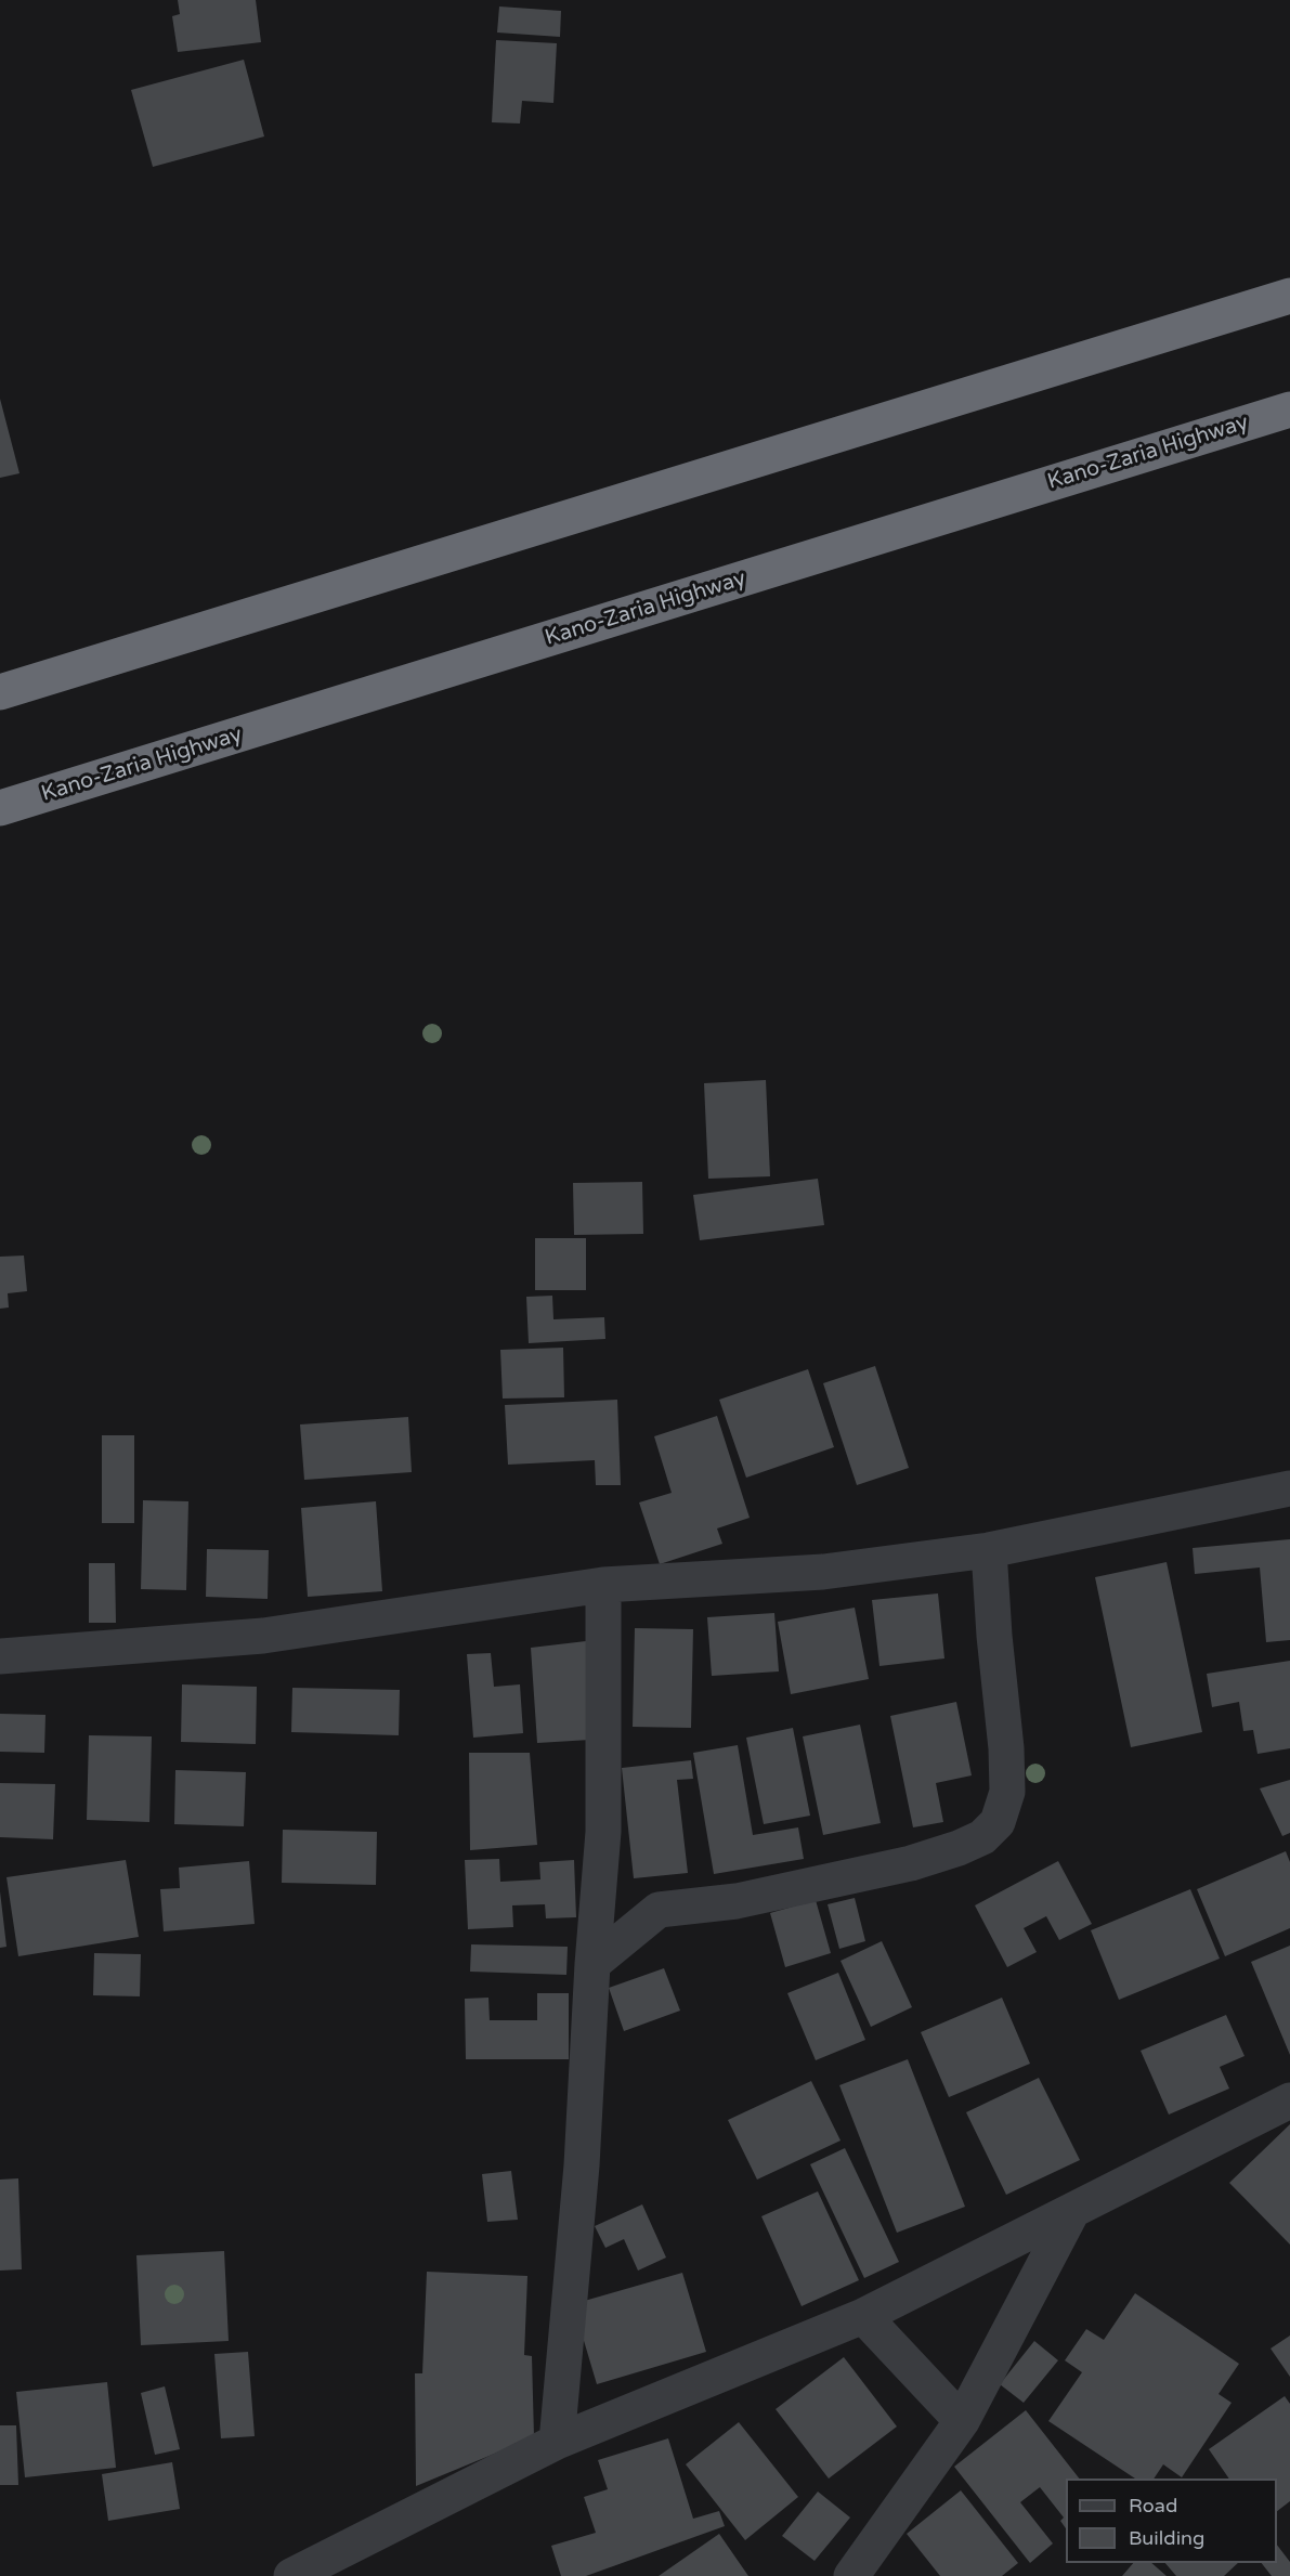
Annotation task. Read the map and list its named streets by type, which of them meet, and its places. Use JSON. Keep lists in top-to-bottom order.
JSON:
{
  "streets": {
    "highway": ["Kano-Zaria Highway"]
  },
  "legend": ["Road", "Building"]
}
